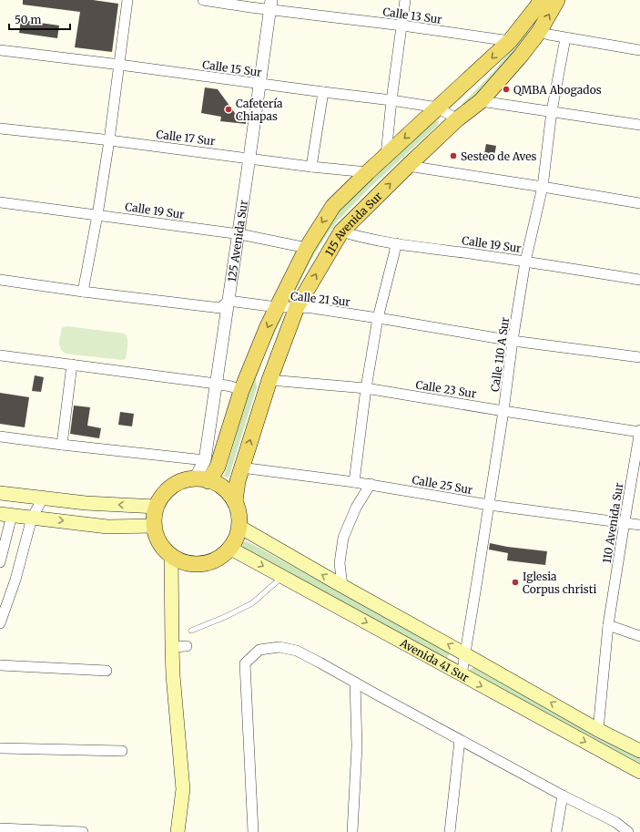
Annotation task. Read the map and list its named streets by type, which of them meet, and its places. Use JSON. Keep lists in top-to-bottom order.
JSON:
{
  "streets": {
    "main road": ["115 Avenida Sur", "Avenida 41 Sur"],
    "street": [
      "Calle 13 Sur",
      "Calle 15 Sur",
      "Calle 17 Sur",
      "Calle 19 Sur",
      "125 Avenida Sur",
      "Calle 21 Sur",
      "Calle 110 A Sur",
      "Calle 23 Sur",
      "Calle 25 Sur",
      "110 Avenida Sur"
    ]
  },
  "crossings": [
    ["Calle 13 Sur", "115 Avenida Sur"],
    ["Calle 13 Sur", "125 Avenida Sur"],
    ["Calle 15 Sur", "115 Avenida Sur"],
    ["Calle 15 Sur", "125 Avenida Sur"],
    ["Calle 17 Sur", "115 Avenida Sur"],
    ["Calle 17 Sur", "125 Avenida Sur"],
    ["Calle 19 Sur", "115 Avenida Sur"],
    ["Calle 19 Sur", "125 Avenida Sur"],
    ["Calle 19 Sur", "Calle 110 A Sur"],
    ["115 Avenida Sur", "125 Avenida Sur"],
    ["115 Avenida Sur", "Calle 21 Sur"],
    ["115 Avenida Sur", "Calle 23 Sur"],
    ["115 Avenida Sur", "Calle 25 Sur"],
    ["115 Avenida Sur", "Avenida 41 Sur"],
    ["125 Avenida Sur", "Calle 21 Sur"],
    ["125 Avenida Sur", "Avenida 41 Sur"],
    ["Calle 21 Sur", "Calle 110 A Sur"],
    ["Calle 110 A Sur", "Calle 23 Sur"],
    ["Calle 110 A Sur", "Calle 25 Sur"],
    ["Calle 110 A Sur", "Avenida 41 Sur"],
    ["Calle 23 Sur", "110 Avenida Sur"],
    ["Calle 25 Sur", "110 Avenida Sur"],
    ["110 Avenida Sur", "Avenida 41 Sur"]
  ],
  "places": [
    "QMBA Abogados",
    "Cafetería Chiapas",
    "Sesteo de Aves",
    "Iglesia Corpus christi"
  ],
  "scale_bar": "50 m"
}
